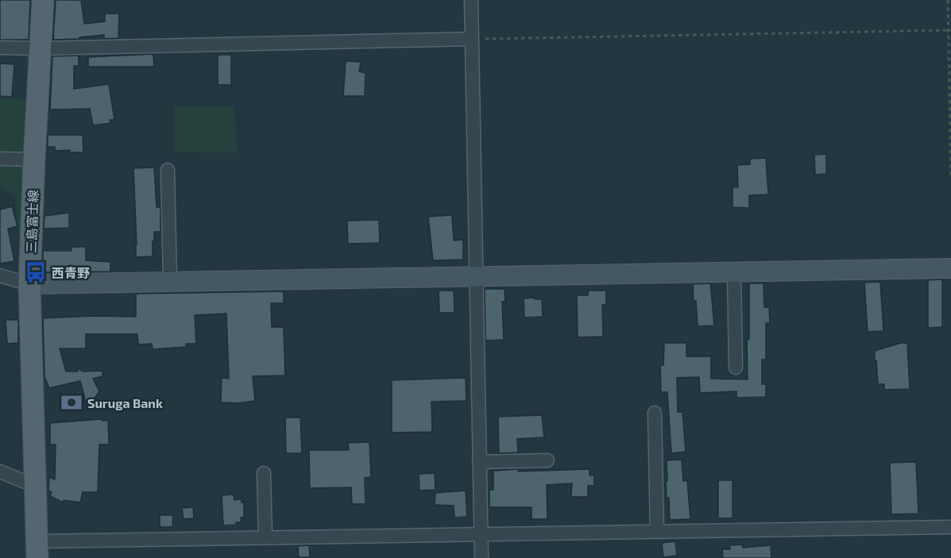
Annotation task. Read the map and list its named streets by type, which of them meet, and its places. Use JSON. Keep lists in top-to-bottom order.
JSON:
{
  "streets": {
    "main road": ["三島富士線"]
  },
  "places": {
    "bus stop": ["西青野"],
    "bank": ["Suruga Bank"]
  }
}
